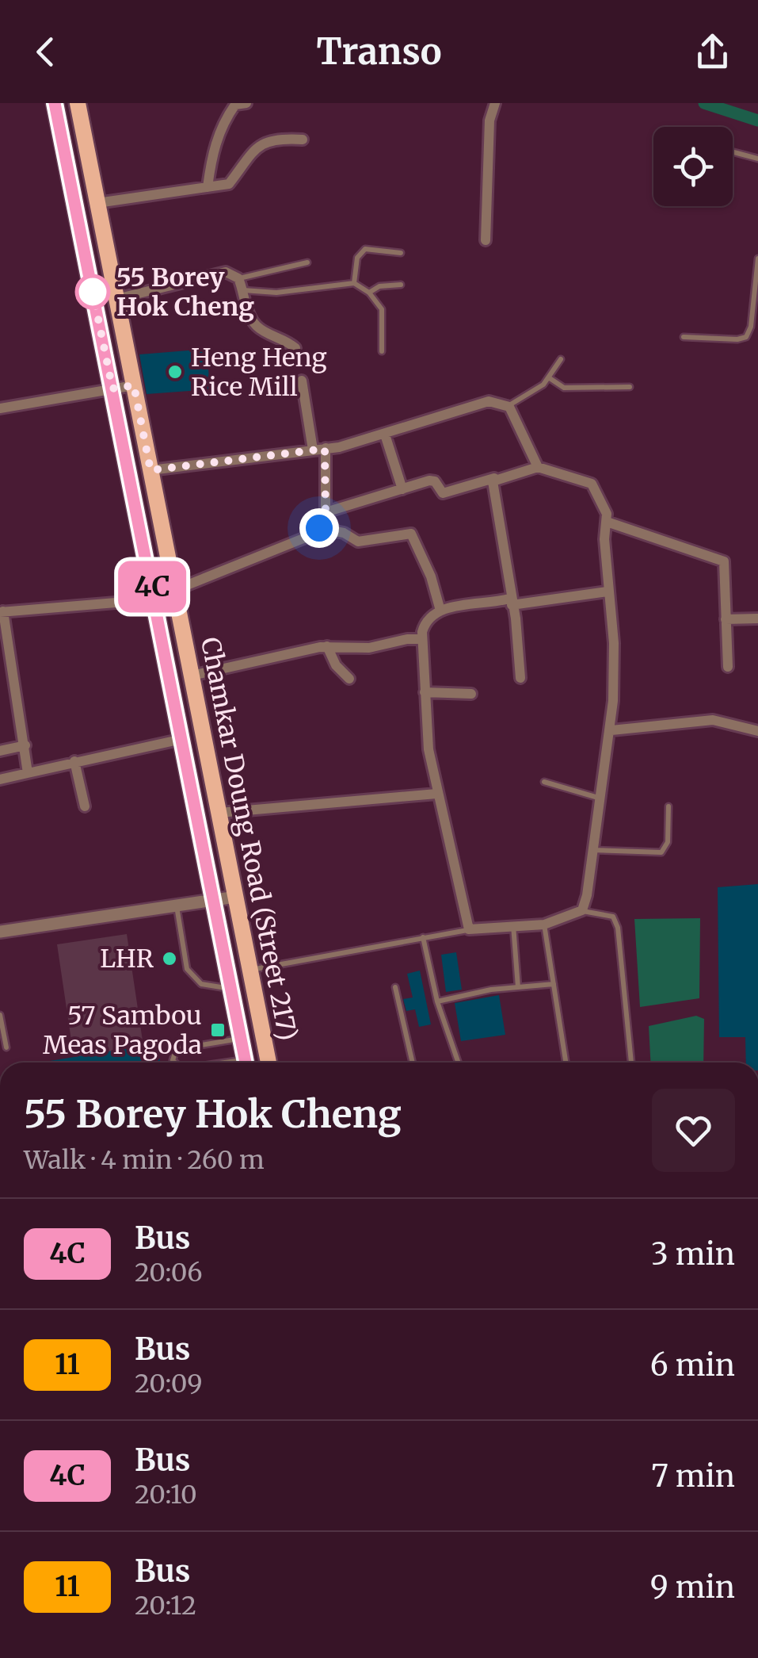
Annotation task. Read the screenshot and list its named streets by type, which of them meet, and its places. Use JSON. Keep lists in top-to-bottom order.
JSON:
{
  "streets": {
    "main road": ["Chamkar Doung Road (Street 217)"]
  },
  "places": {
    "other": ["55 Borey Hok Cheng", "Heng Heng Rice Mill", "LHR"],
    "transit": ["57 Sambou Meas Pagoda"]
  },
  "lines": ["bus line 4C"],
  "page": {
    "header": "Transo",
    "on_map": "4C",
    "heading": ["55 Borey Hok Cheng", "Walk · 4 min · 260 m"],
    "list": [
      {
        "mark": "4C",
        "name": "Bus",
        "note": "20:06",
        "value": "3 min"
      },
      {
        "mark": "11",
        "name": "Bus",
        "note": "20:09",
        "value": "6 min"
      },
      {
        "mark": "4C",
        "name": "Bus",
        "note": "20:10",
        "value": "7 min"
      },
      {
        "mark": "11",
        "name": "Bus",
        "note": "20:12",
        "value": "9 min"
      }
    ]
  }
}
